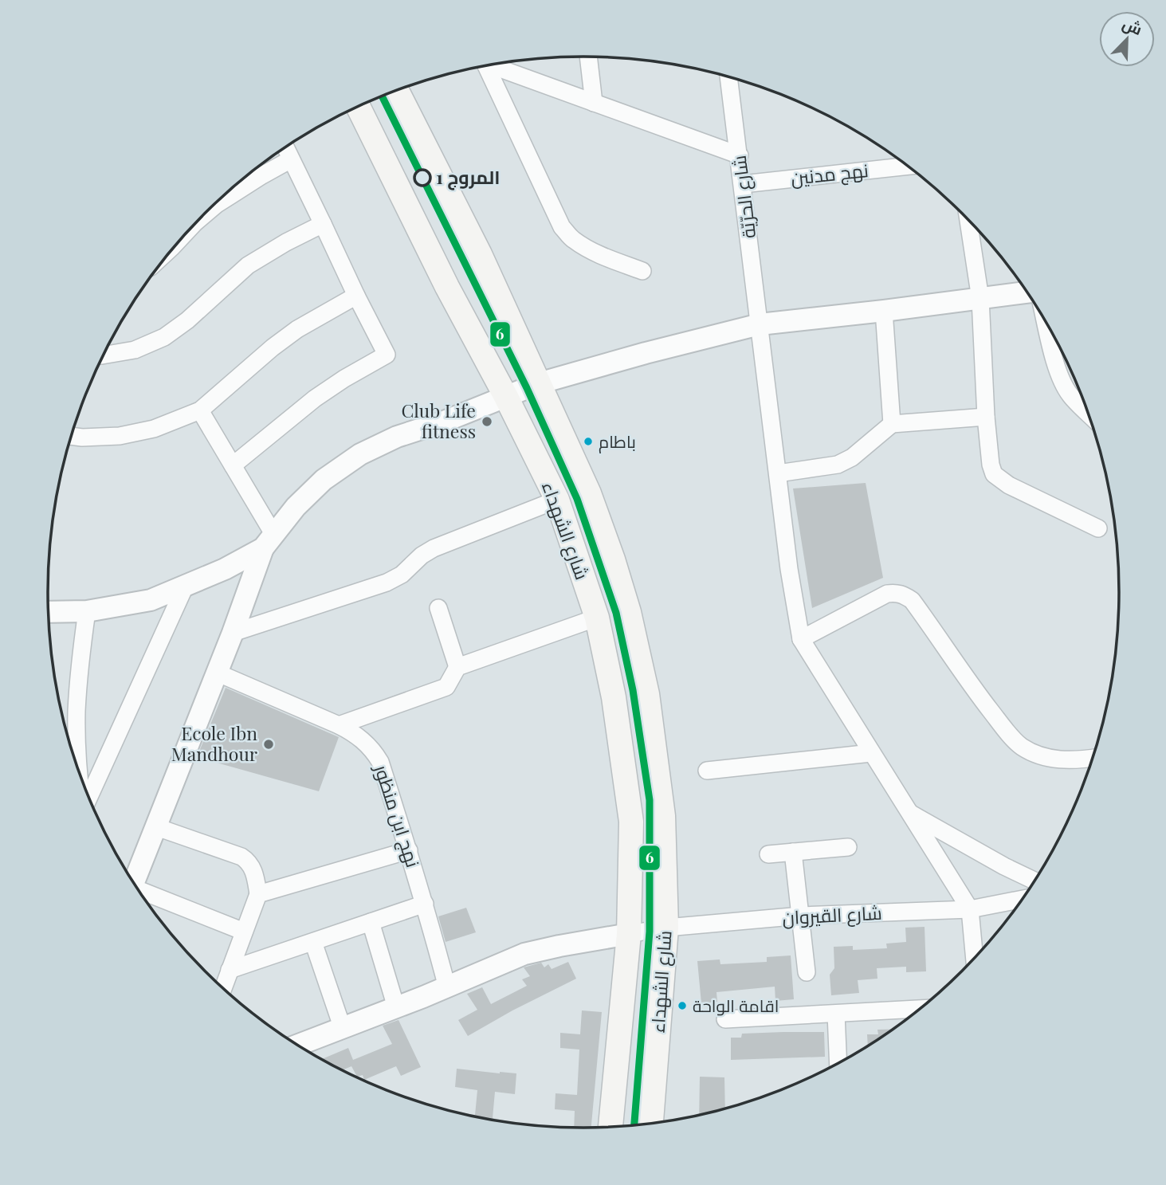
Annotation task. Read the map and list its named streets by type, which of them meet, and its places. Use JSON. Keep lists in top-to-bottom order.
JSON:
{
  "streets": {
    "main road": ["شارع الشهداء"],
    "street": [
      "نهج مدنين",
      "شارع الحرّيّة",
      "نهج ابن منظور",
      "شارع القيروان"
    ]
  },
  "crossings": [
    ["نهج مدنين", "شارع الحرّيّة"],
    ["شارع الشهداء", "شارع القيروان"]
  ],
  "places": [
    "المروج 1",
    "Club Life fitness",
    "باطام",
    "Ecole Ibn Mandhour",
    "اقامة الواحة"
  ],
  "lines": ["transit line 6"],
  "north": "top right"
}
